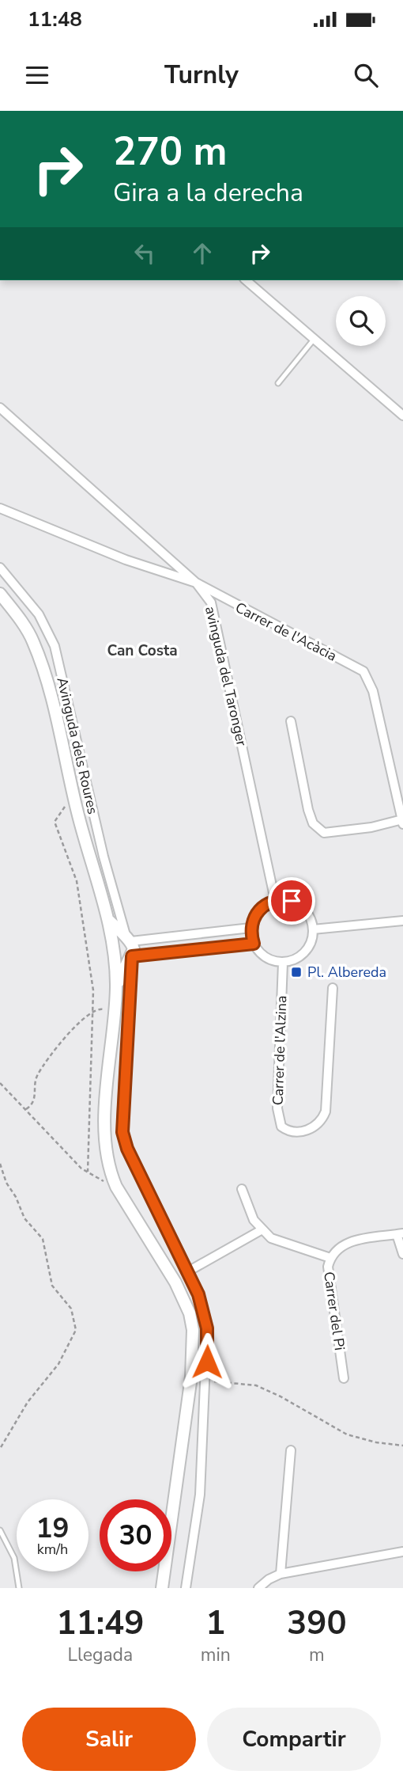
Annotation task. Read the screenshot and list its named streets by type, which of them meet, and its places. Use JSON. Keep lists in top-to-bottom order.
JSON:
{
  "streets": {
    "street": [
      "Carrer de l'Acàcia",
      "avinguda del Taronger",
      "Avinguda dels Roures",
      "Carrer de l'Alzina",
      "Carrer del Pi"
    ]
  },
  "crossings": [
    ["Carrer de l'Acàcia", "avinguda del Taronger"],
    ["avinguda del Taronger", "Carrer de l'Alzina"]
  ],
  "districts": ["Can Costa"],
  "places": {
    "transit": ["Pl. Albereda"]
  },
  "page": {
    "status": "11:48",
    "header": "Turnly",
    "turn": ["270 m", "Gira a la derecha"],
    "speed": "19 km/h",
    "limit": "30",
    "eta": [
      "11:49",
      "Llegada",
      "1",
      "min",
      "390",
      "m"
    ],
    "buttons": ["Salir", "Compartir"]
  }
}
